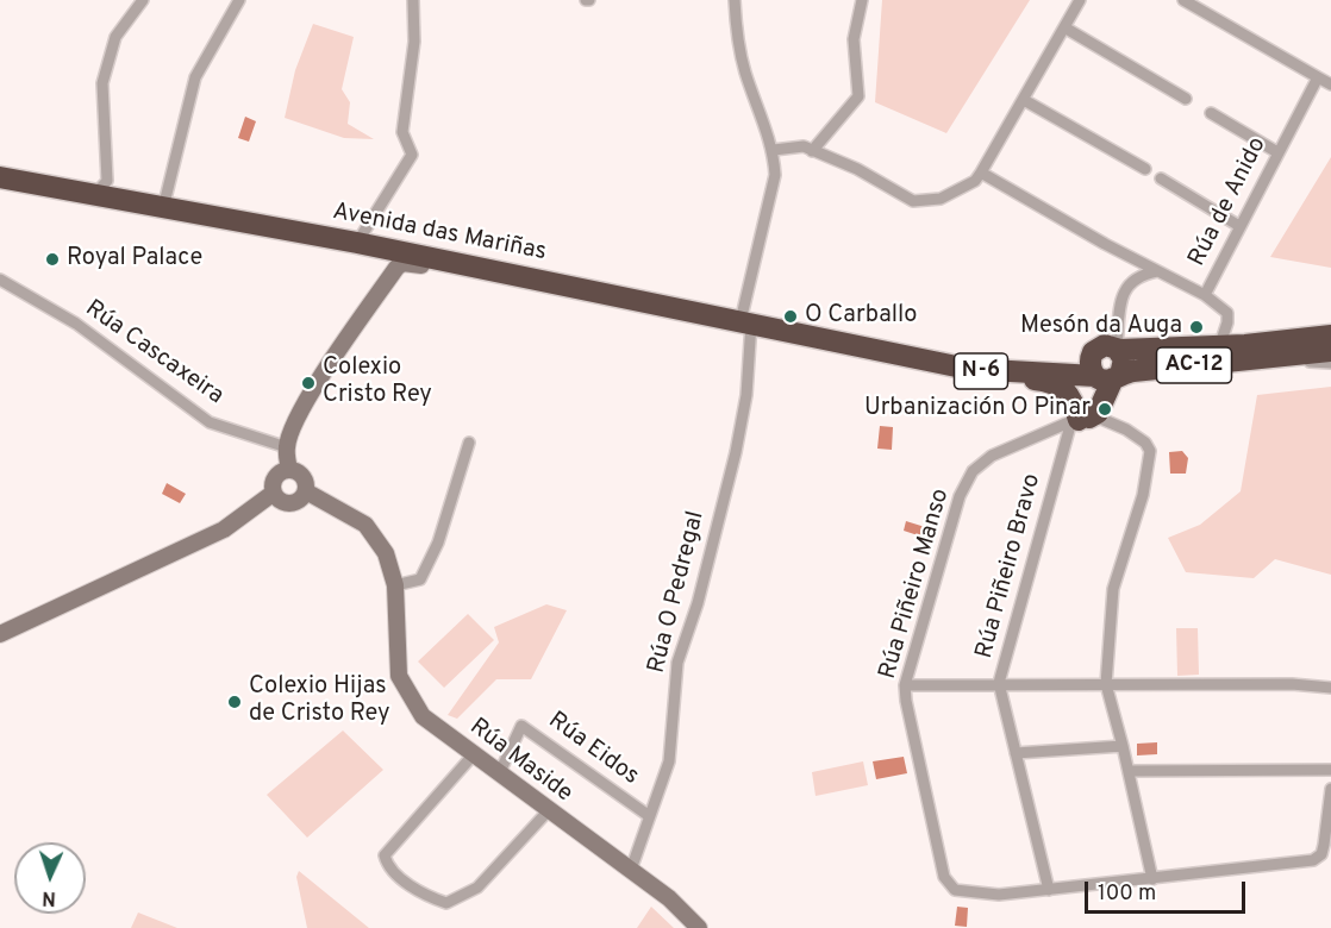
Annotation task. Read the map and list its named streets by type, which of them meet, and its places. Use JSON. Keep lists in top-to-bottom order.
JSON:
{
  "streets": {
    "highway": ["Avenida das Mariñas", "AC-12", "N-6"],
    "street": [
      "Rúa de Anido",
      "Rúa Cascaxeira",
      "Rúa Piñeiro Bravo",
      "Rúa Piñeiro Manso",
      "Rúa O Pedregal",
      "Rúa Eidos",
      "Rúa Maside"
    ]
  },
  "crossings": [
    ["Avenida das Mariñas", "AC-12"],
    ["Avenida das Mariñas", "Rúa O Pedregal"],
    ["Rúa Piñeiro Bravo", "Rúa Piñeiro Manso"],
    ["Rúa O Pedregal", "Rúa Eidos"],
    ["Rúa O Pedregal", "Rúa Maside"],
    ["Rúa Eidos", "Rúa Maside"]
  ],
  "places": [
    "Royal Palace",
    "O Carballo",
    "Mesón da Auga",
    "Colexio Cristo Rey",
    "Urbanización O Pinar",
    "Colexio Hijas de Cristo Rey"
  ],
  "scale_bar": "100 m",
  "north": "bottom"
}
